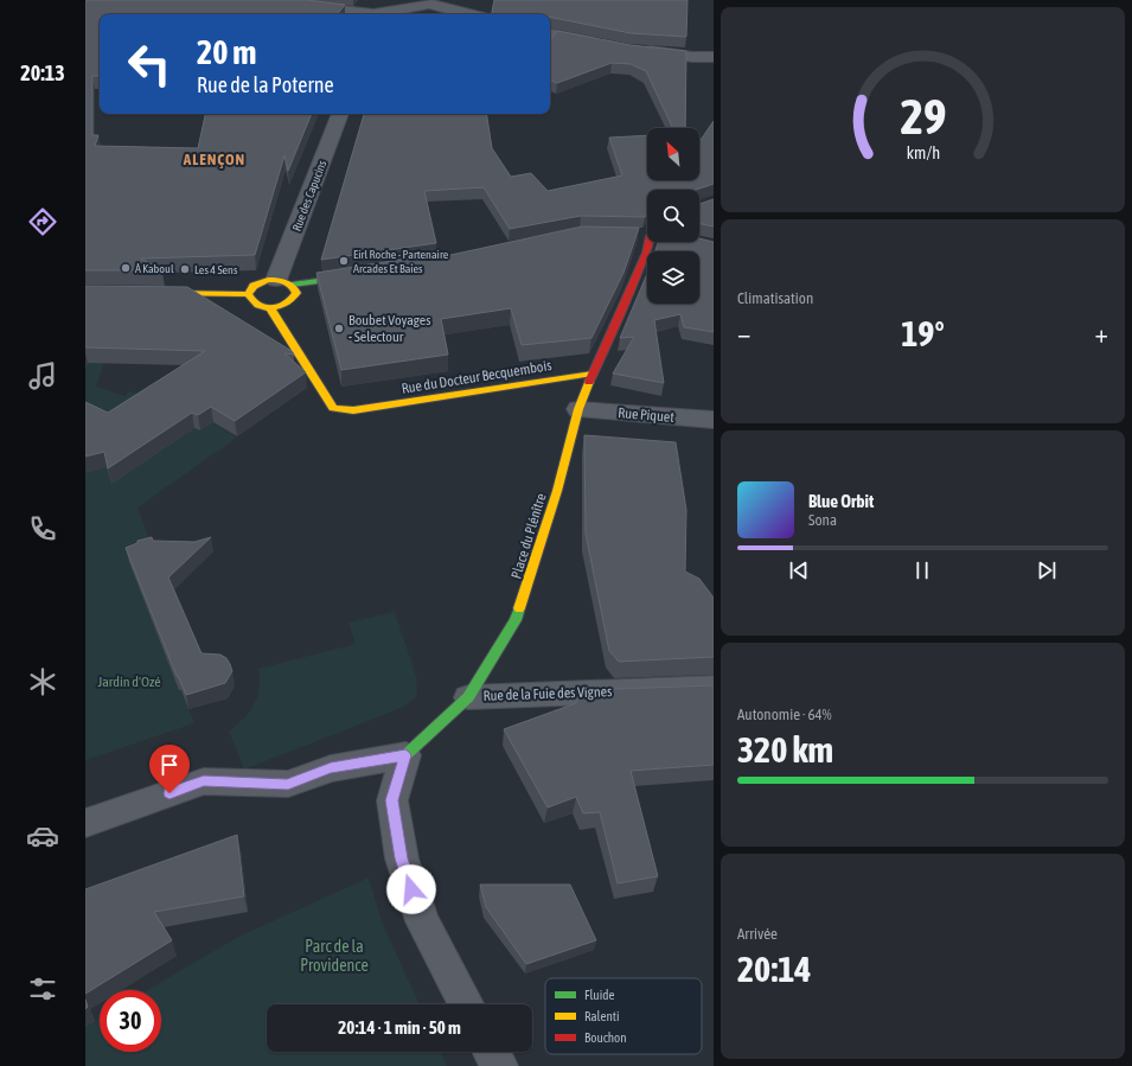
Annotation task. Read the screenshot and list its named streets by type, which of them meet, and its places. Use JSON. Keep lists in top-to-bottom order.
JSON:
{
  "streets": {
    "street": [
      "Rue des Capucins",
      "Rue du Docteur Becquembois",
      "Rue Piquet",
      "Place du Plénître",
      "Rue de la Fuie des Vignes"
    ]
  },
  "crossings": [
    ["Rue du Docteur Becquembois", "Place du Plénître"],
    ["Rue Piquet", "Place du Plénître"],
    ["Place du Plénître", "Rue de la Fuie des Vignes"]
  ],
  "districts": ["ALENÇON"],
  "parks": ["Jardin d'Ozé", "Parc de la Providence"],
  "places": [
    "Eirl Roche - Partenaire Arcades Et Baies",
    "À Kaboul",
    "Les 4 Sens",
    "Boubet Voyages - Selectour"
  ],
  "legend": ["Fluide", "Ralenti", "Bouchon"],
  "north": "top left",
  "page": {
    "tabs": "20:13",
    "turn": ["20 m", "Rue de la Poterne"],
    "tile": [
      "Climatisation",
      ["Autonomie · 64%", "320 km"],
      ["Arrivée", "20:14"]
    ],
    "heat": ["−", "19°", "+"],
    "song": ["Blue Orbit", "Sona"],
    "limit": "30",
    "trip": "20:14 · 1 min · 50 m",
    "gauge": ["29", "km/h"]
  }
}
